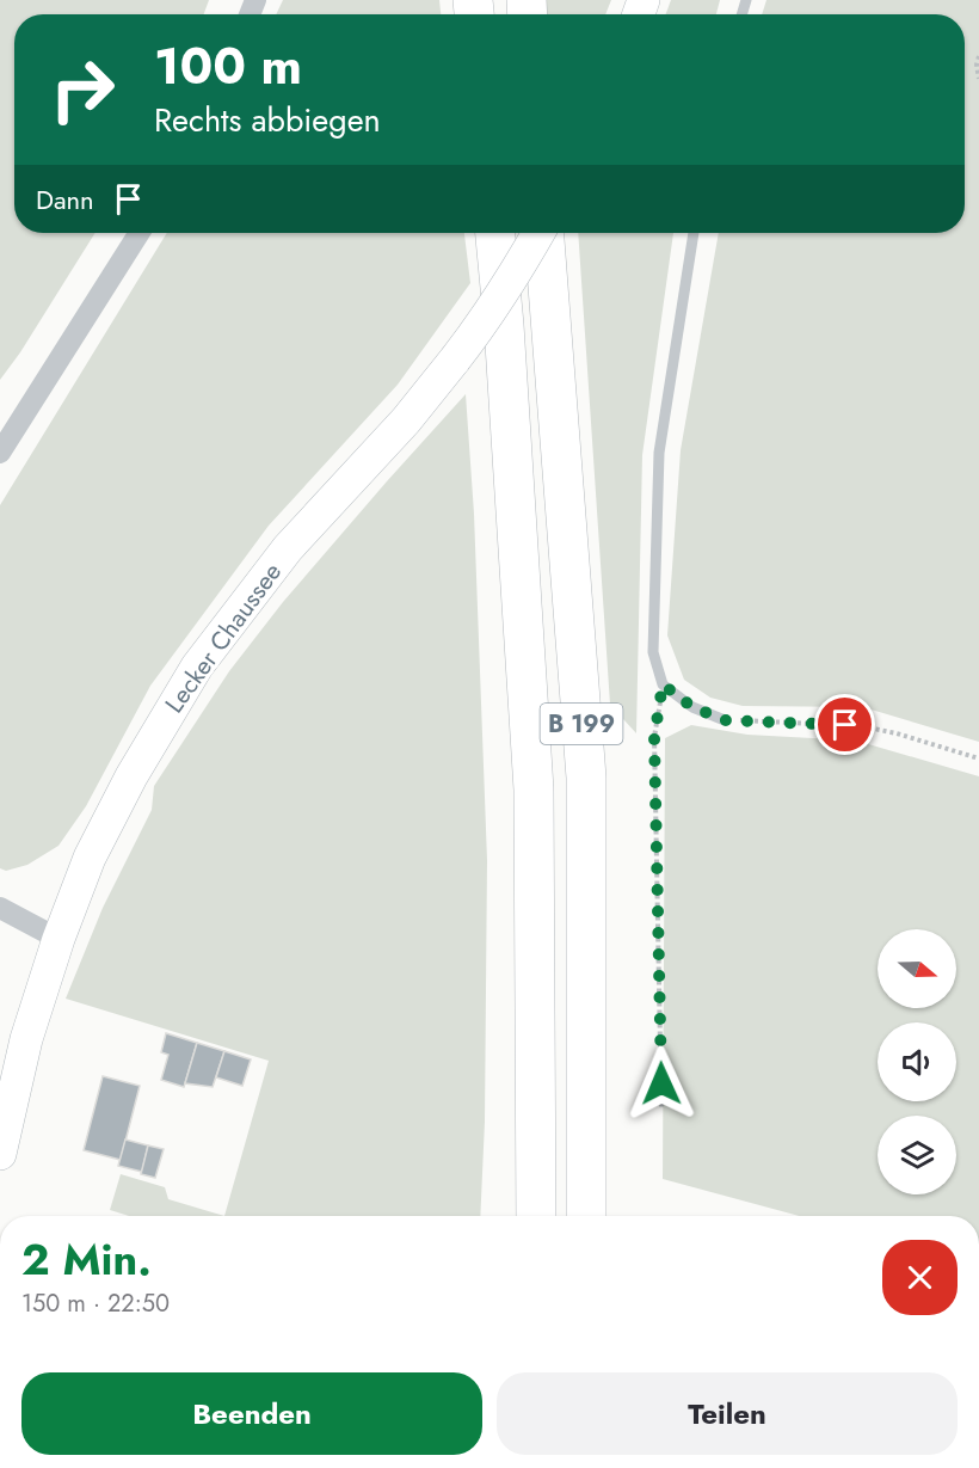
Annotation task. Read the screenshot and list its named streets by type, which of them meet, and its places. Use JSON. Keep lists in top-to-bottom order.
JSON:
{
  "streets": {
    "highway": ["B 199"],
    "street": ["Lecker Chaussee"]
  },
  "north": "right",
  "page": {
    "turn": ["100 m", "Rechts abbiegen"],
    "then": "Dann",
    "heading": ["2 Min.", "150 m · 22:50"],
    "buttons": ["Beenden", "Teilen"]
  }
}
